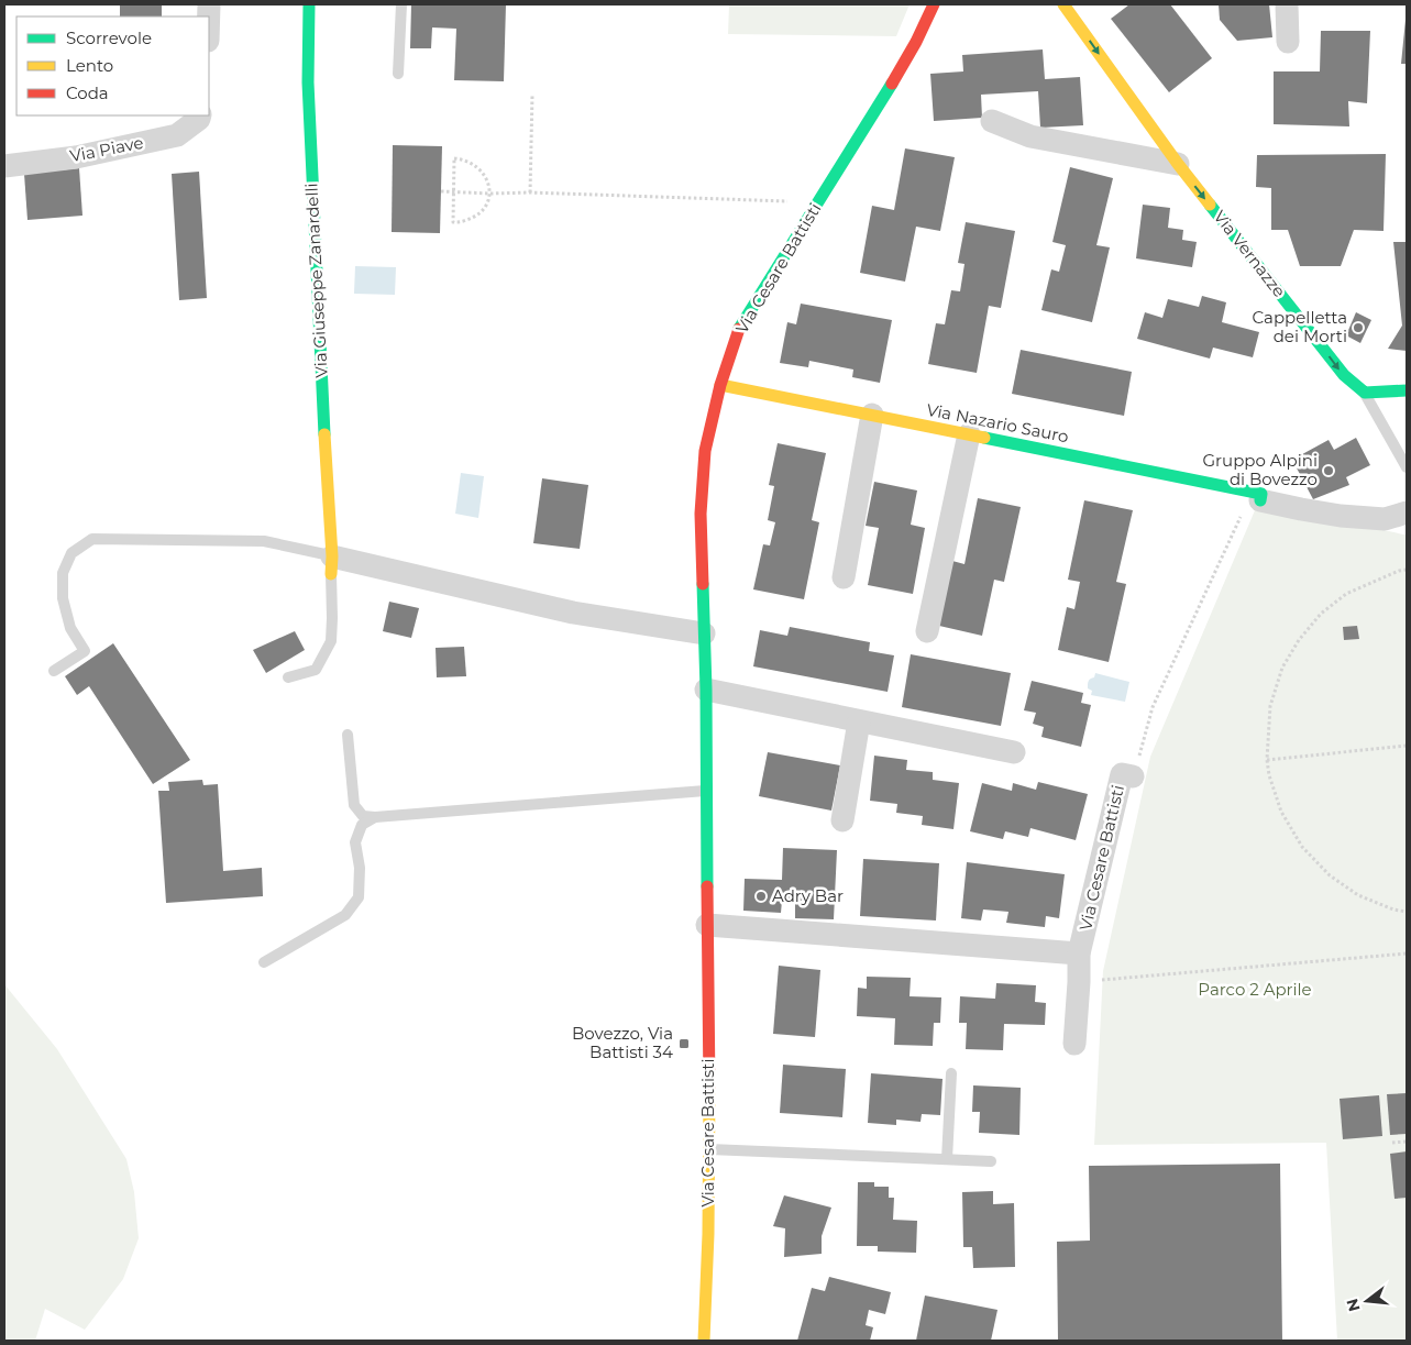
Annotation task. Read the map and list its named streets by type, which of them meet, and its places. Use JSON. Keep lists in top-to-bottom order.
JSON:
{
  "streets": {
    "street": [
      "Via Piave",
      "Via Vernazze",
      "Via Cesare Battisti",
      "Via Giuseppe Zanardelli",
      "Via Nazario Sauro"
    ]
  },
  "crossings": [
    ["Via Cesare Battisti", "Via Nazario Sauro"]
  ],
  "one_way": ["Via Vernazze"],
  "parks": ["Parco 2 Aprile"],
  "places": {
    "other": ["Cappelletta dei Morti", "Gruppo Alpini di Bovezzo", "Adry Bar"],
    "transit": ["Bovezzo, Via Battisti 34"]
  },
  "legend": ["Scorrevole", "Lento", "Coda"],
  "north": "left"
}
